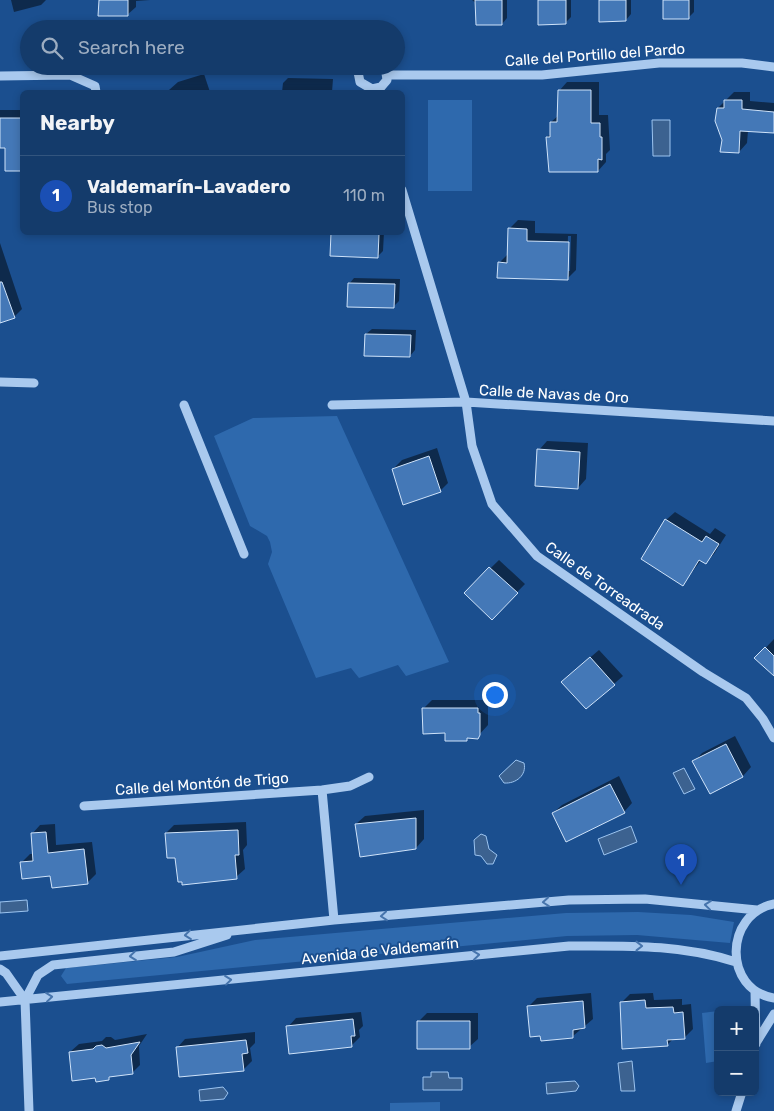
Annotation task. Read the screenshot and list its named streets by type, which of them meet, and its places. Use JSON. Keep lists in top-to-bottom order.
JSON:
{
  "streets": {
    "street": [
      "Calle del Portillo del Pardo",
      "Calle de Navas de Oro",
      "Calle de Torreadrada",
      "Calle del Montón de Trigo",
      "Avenida de Valdemarín"
    ]
  },
  "crossings": [
    ["Calle de Navas de Oro", "Calle de Torreadrada"]
  ],
  "page": {
    "search": "Search here",
    "heading": "Nearby",
    "list": [
      {
        "mark": "1",
        "name": "Valdemarín-Lavadero",
        "note": "Bus stop",
        "value": "110 m"
      }
    ],
    "pins": "1",
    "map_buttons": ["+", "−"]
  }
}
